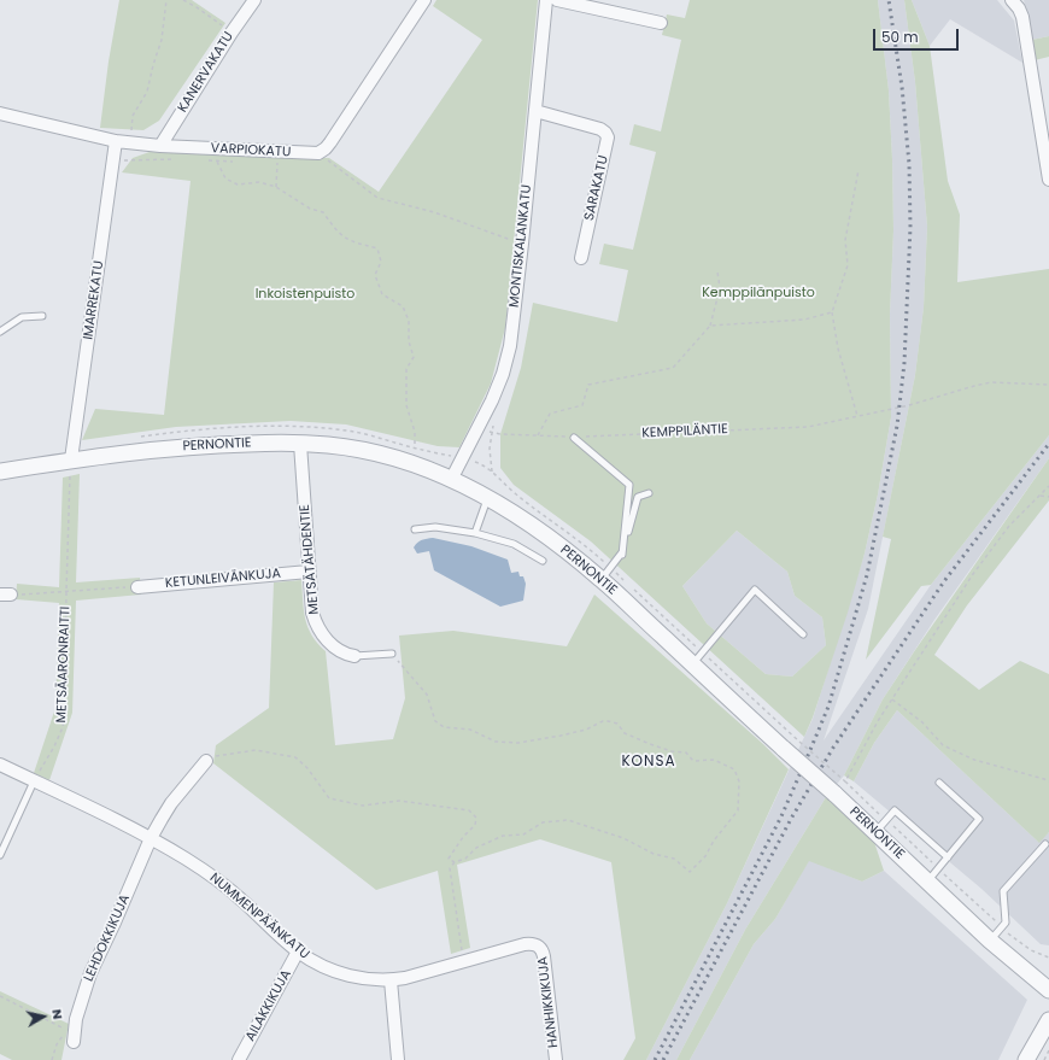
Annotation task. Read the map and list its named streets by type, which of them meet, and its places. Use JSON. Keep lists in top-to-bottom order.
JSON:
{
  "streets": {
    "street": [
      "KANERVAKATU",
      "VARPIOKATU",
      "SARAKATU",
      "MONTISKALANKATU",
      "IMARREKATU",
      "PERNONTIE",
      "METSÄTÄHDENTIE",
      "KETUNLEIVÄNKUJA",
      "NUMMENPÄÄNKATU",
      "LEHDOKKIKUJA",
      "HANHIKKIKUJA",
      "AILAKKIKUJA"
    ],
    "path": ["KEMPPILÄNTIE", "METSÄARONRAITTI"]
  },
  "crossings": [
    ["KANERVAKATU", "VARPIOKATU"],
    ["VARPIOKATU", "IMARREKATU"],
    ["SARAKATU", "MONTISKALANKATU"],
    ["MONTISKALANKATU", "KEMPPILÄNTIE"],
    ["MONTISKALANKATU", "PERNONTIE"],
    ["IMARREKATU", "PERNONTIE"],
    ["IMARREKATU", "METSÄARONRAITTI"],
    ["PERNONTIE", "METSÄTÄHDENTIE"],
    ["PERNONTIE", "METSÄARONRAITTI"],
    ["METSÄTÄHDENTIE", "KETUNLEIVÄNKUJA"],
    ["METSÄARONRAITTI", "NUMMENPÄÄNKATU"],
    ["NUMMENPÄÄNKATU", "LEHDOKKIKUJA"],
    ["NUMMENPÄÄNKATU", "HANHIKKIKUJA"],
    ["NUMMENPÄÄNKATU", "AILAKKIKUJA"]
  ],
  "districts": ["KONSA"],
  "parks": ["Kemppilänpuisto", "Inkoistenpuisto"],
  "scale_bar": "50 m",
  "north": "right"
}
